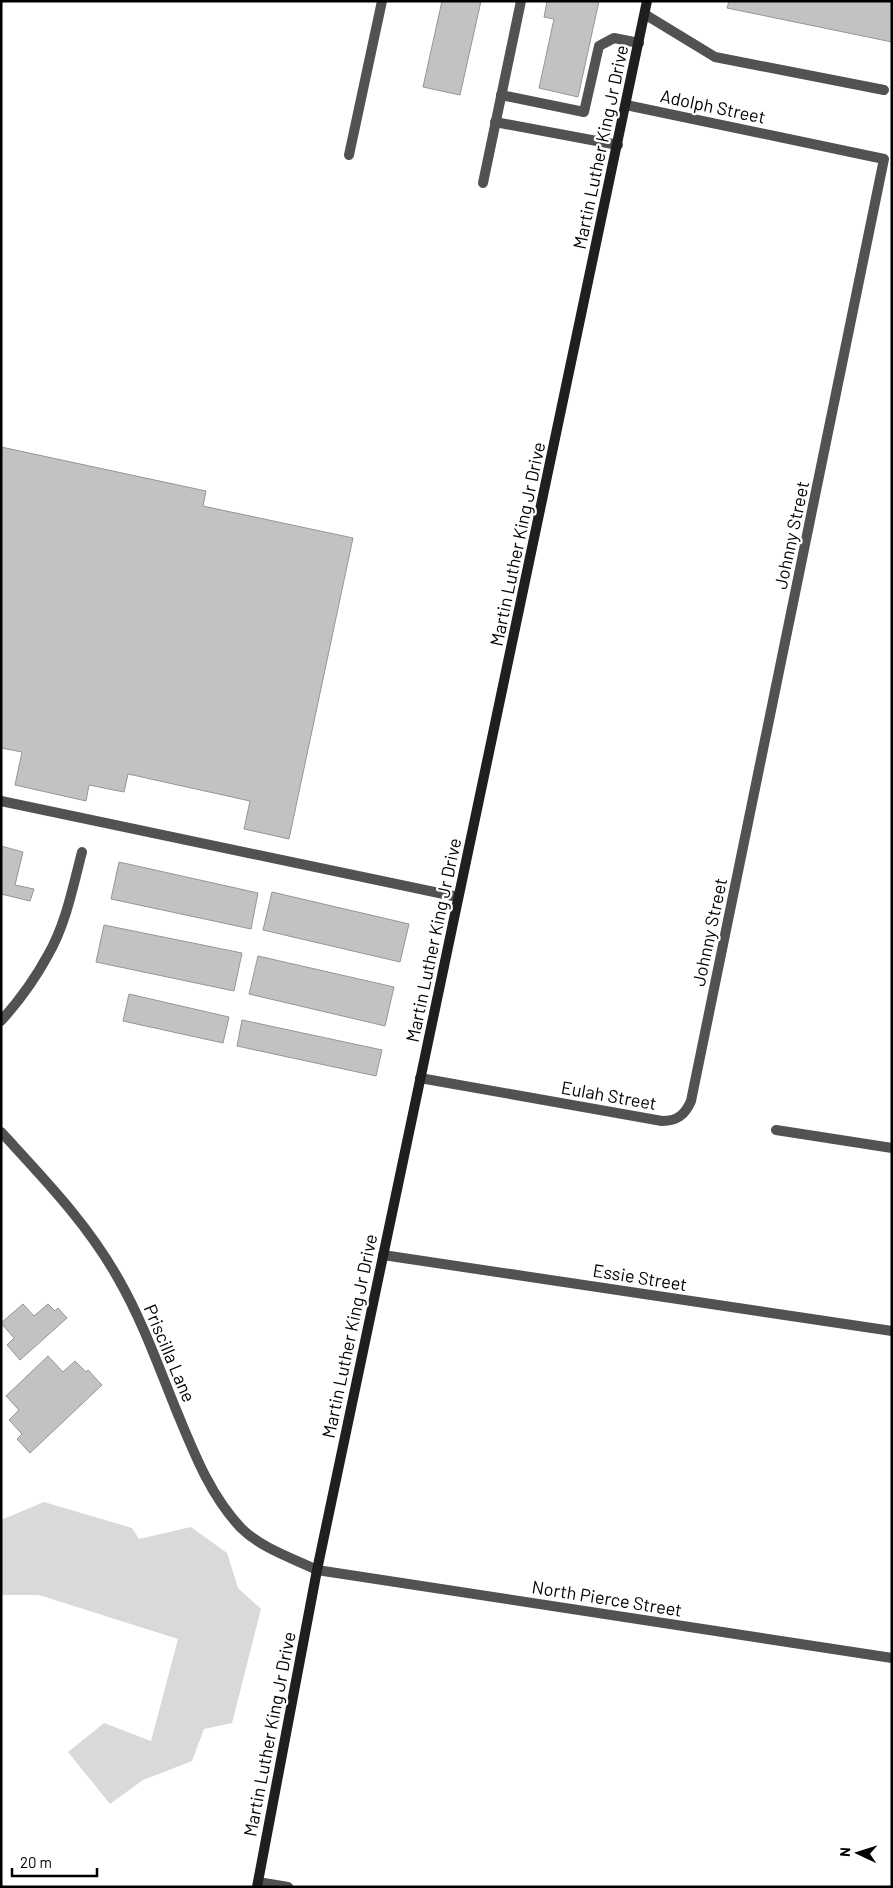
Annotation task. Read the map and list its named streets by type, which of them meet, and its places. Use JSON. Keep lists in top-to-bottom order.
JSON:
{
  "streets": {
    "street": [
      "Adolph Street",
      "Martin Luther King Jr Drive",
      "Johnny Street",
      "Eulah Street",
      "Essie Street",
      "Priscilla Lane",
      "North Pierce Street"
    ]
  },
  "crossings": [
    ["Adolph Street", "Martin Luther King Jr Drive"],
    ["Adolph Street", "Johnny Street"],
    ["Martin Luther King Jr Drive", "Eulah Street"],
    ["Martin Luther King Jr Drive", "Essie Street"],
    ["Martin Luther King Jr Drive", "Priscilla Lane"],
    ["Martin Luther King Jr Drive", "North Pierce Street"],
    ["Johnny Street", "Eulah Street"],
    ["Priscilla Lane", "North Pierce Street"]
  ],
  "scale_bar": "20 m",
  "north": "left"
}
